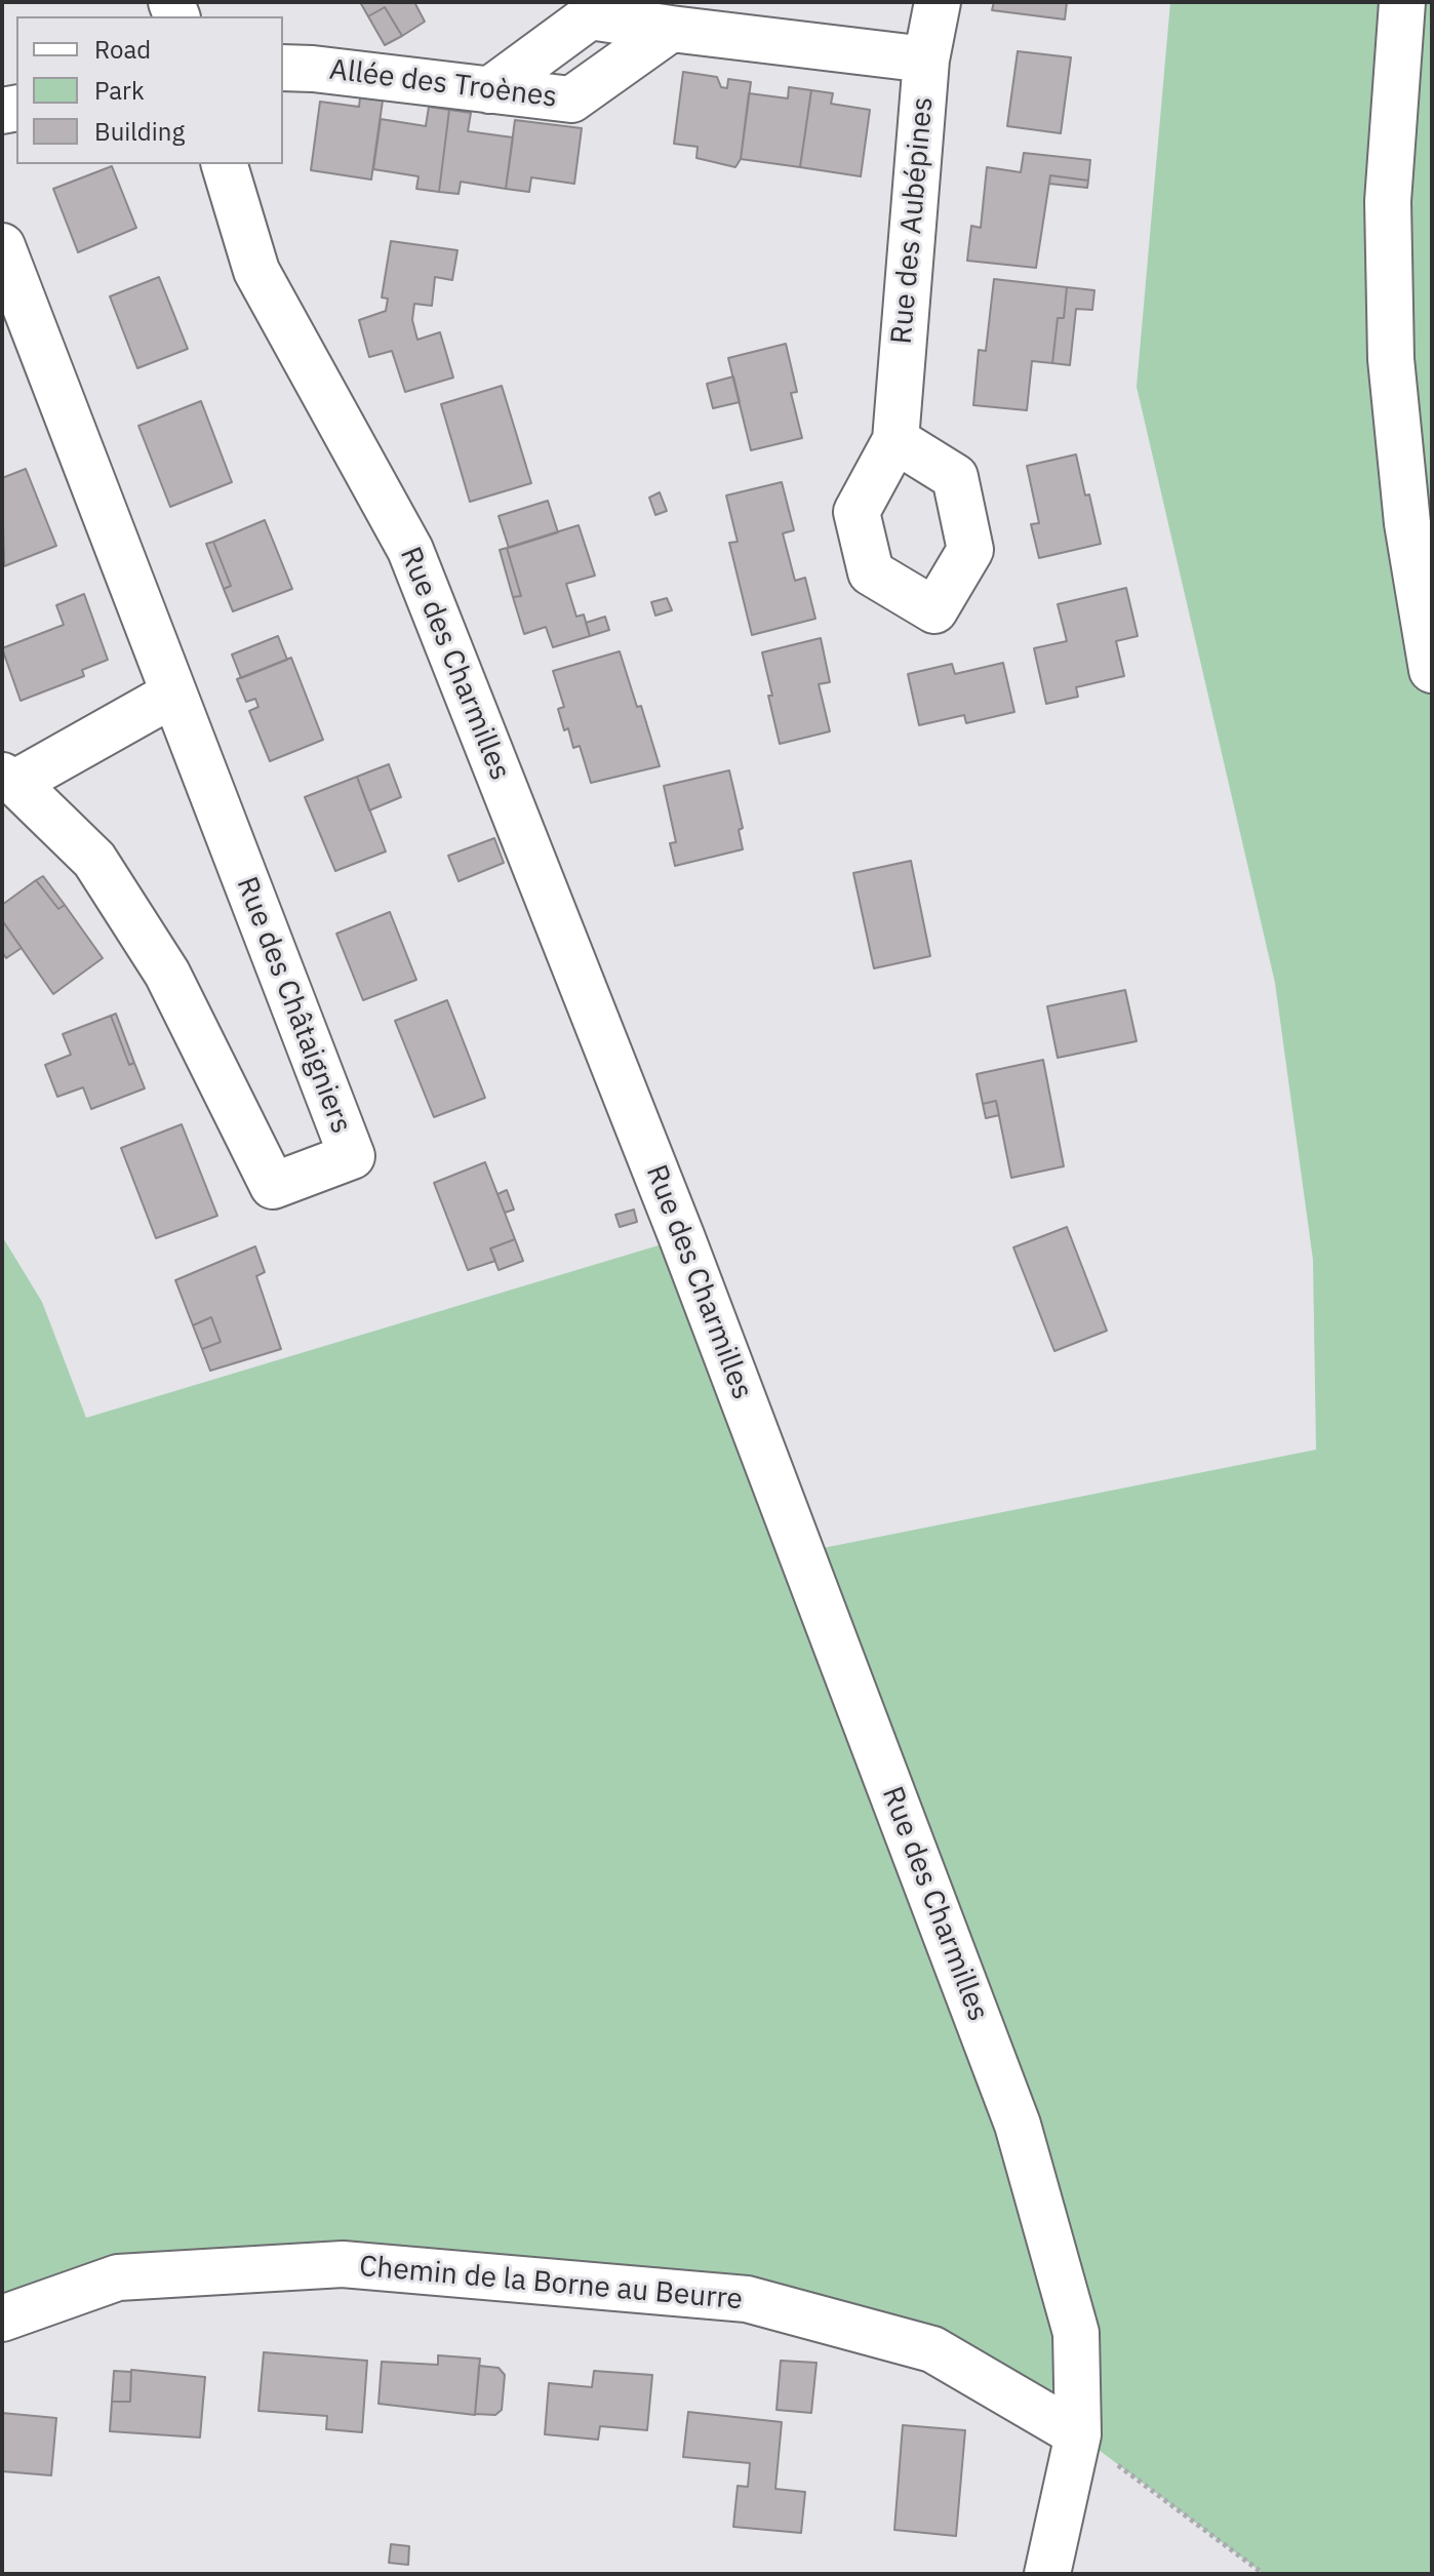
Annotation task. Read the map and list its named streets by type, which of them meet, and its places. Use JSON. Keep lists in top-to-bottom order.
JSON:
{
  "streets": {
    "street": [
      "Allée des Troènes",
      "Rue des Aubépines",
      "Rue des Charmilles",
      "Rue des Châtaigniers",
      "Chemin de la Borne au Beurre"
    ]
  },
  "crossings": [
    ["Allée des Troènes", "Rue des Aubépines"],
    ["Rue des Charmilles", "Chemin de la Borne au Beurre"]
  ],
  "legend": ["Road", "Park", "Building"]
}
